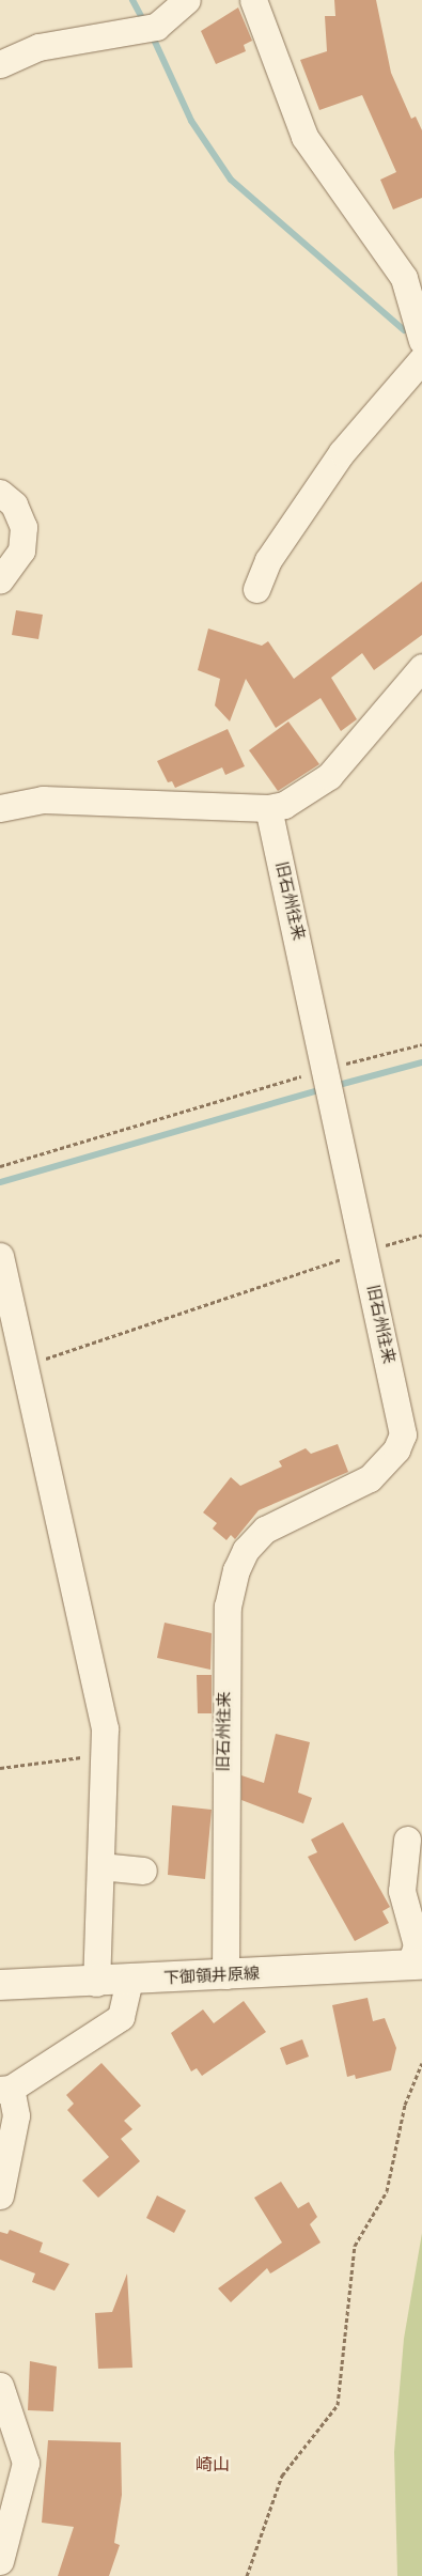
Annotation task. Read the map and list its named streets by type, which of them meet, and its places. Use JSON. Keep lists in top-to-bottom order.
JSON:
{
  "streets": {
    "main road": ["下御領井原線"],
    "street": ["旧石州往来"]
  },
  "crossings": [
    ["旧石州往来", "下御領井原線"]
  ],
  "districts": ["崎山"]
}
